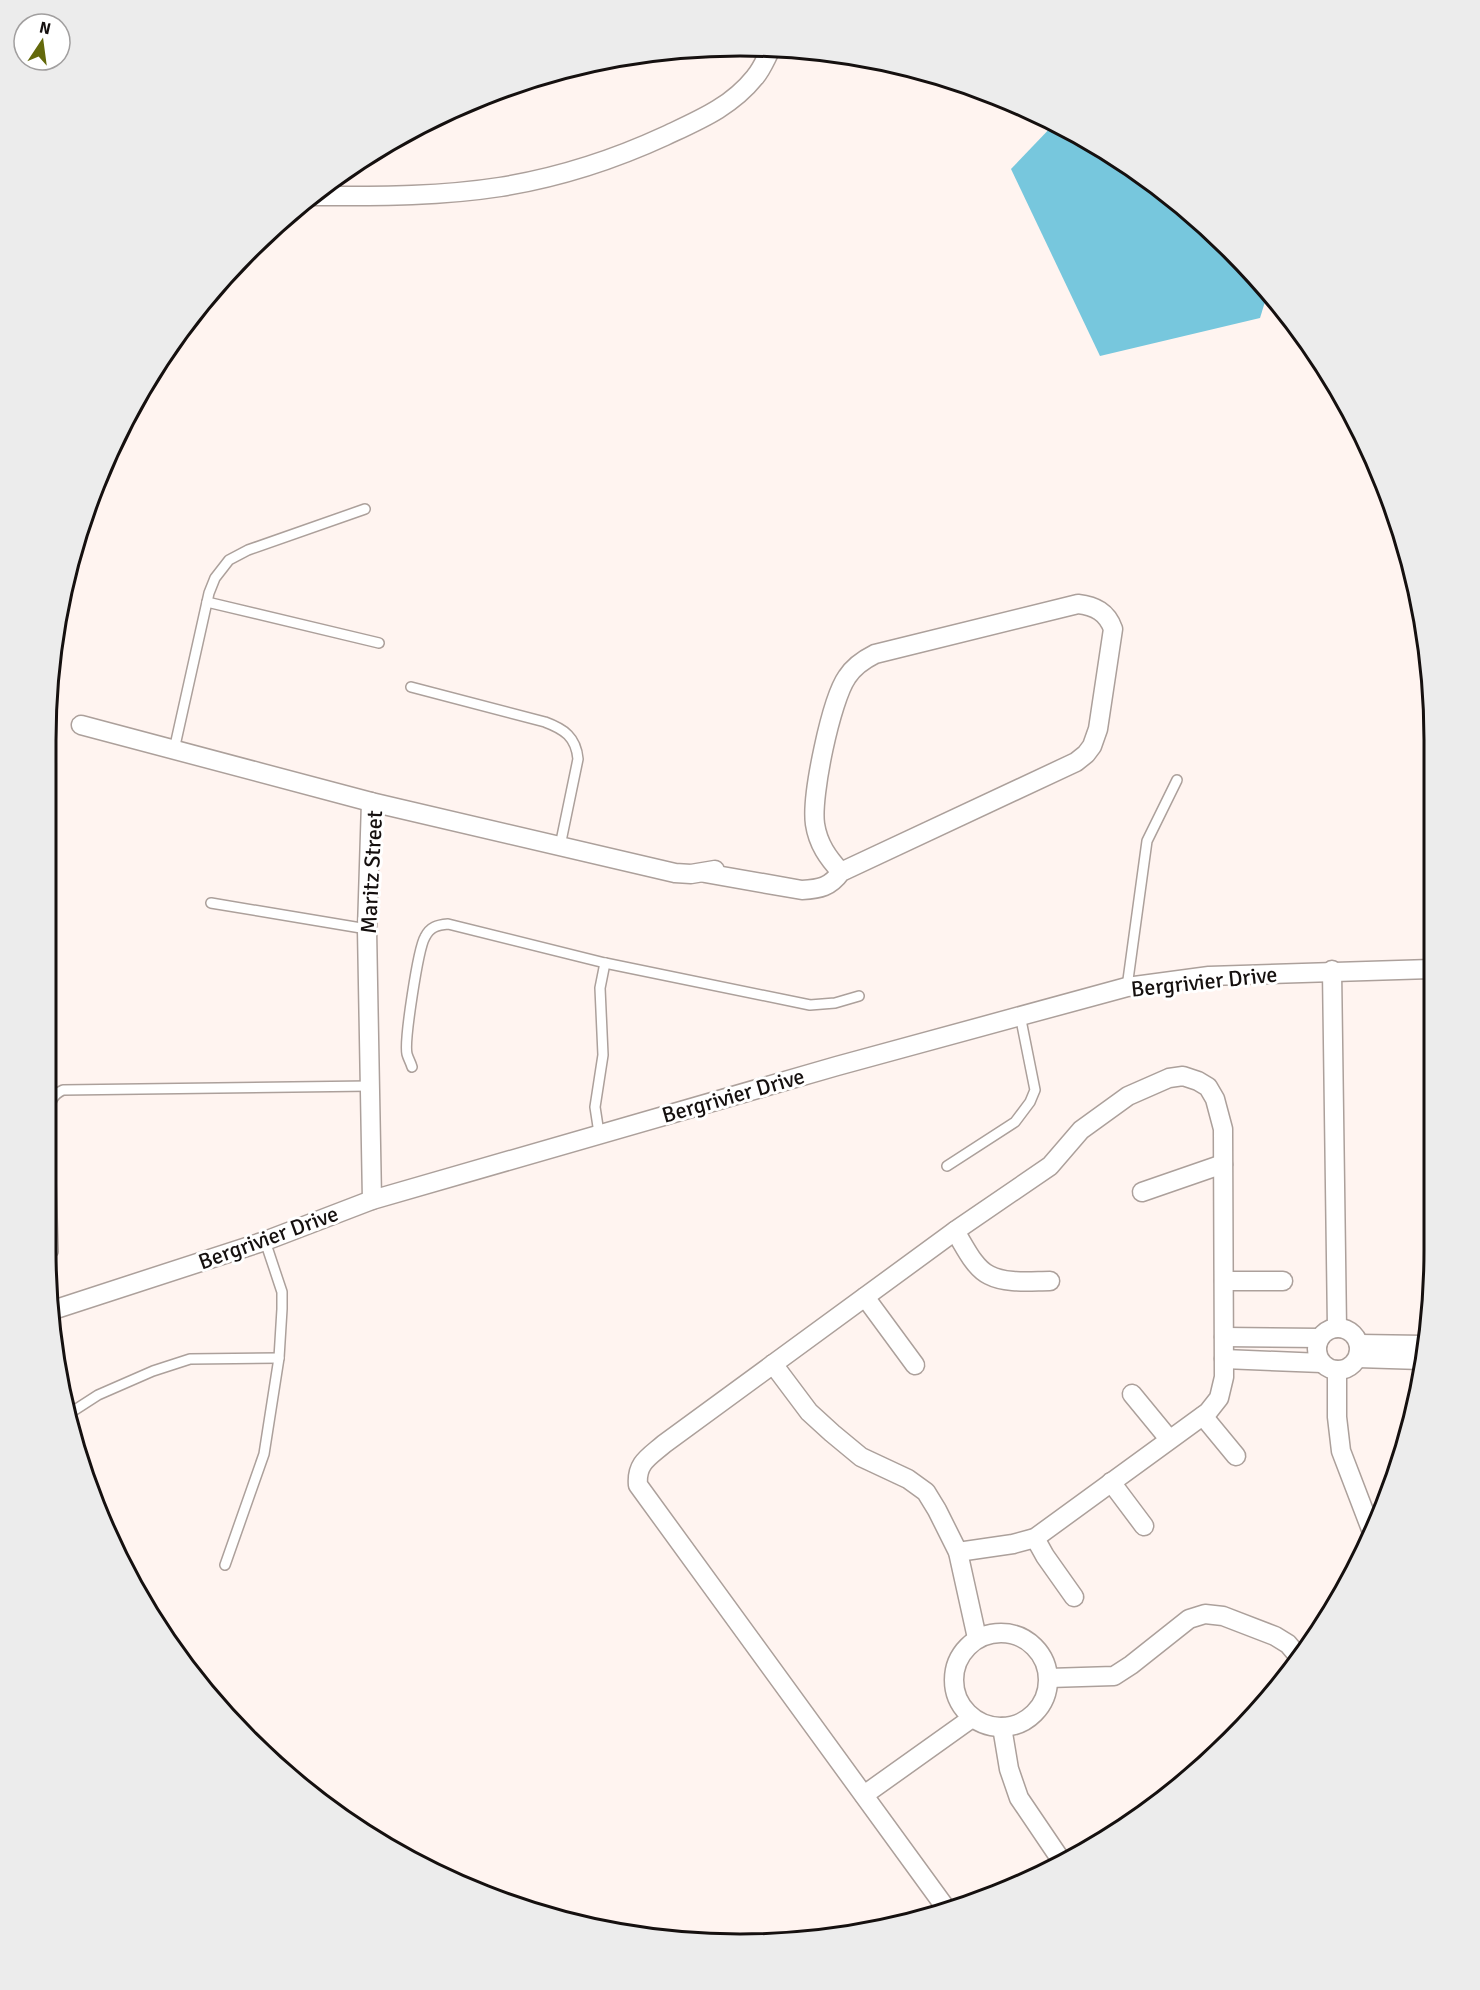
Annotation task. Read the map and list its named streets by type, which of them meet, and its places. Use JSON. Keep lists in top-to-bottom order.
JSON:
{
  "streets": {
    "street": ["Maritz Street", "Bergrivier Drive"]
  },
  "crossings": [
    ["Maritz Street", "Bergrivier Drive"]
  ],
  "north": "top"
}
